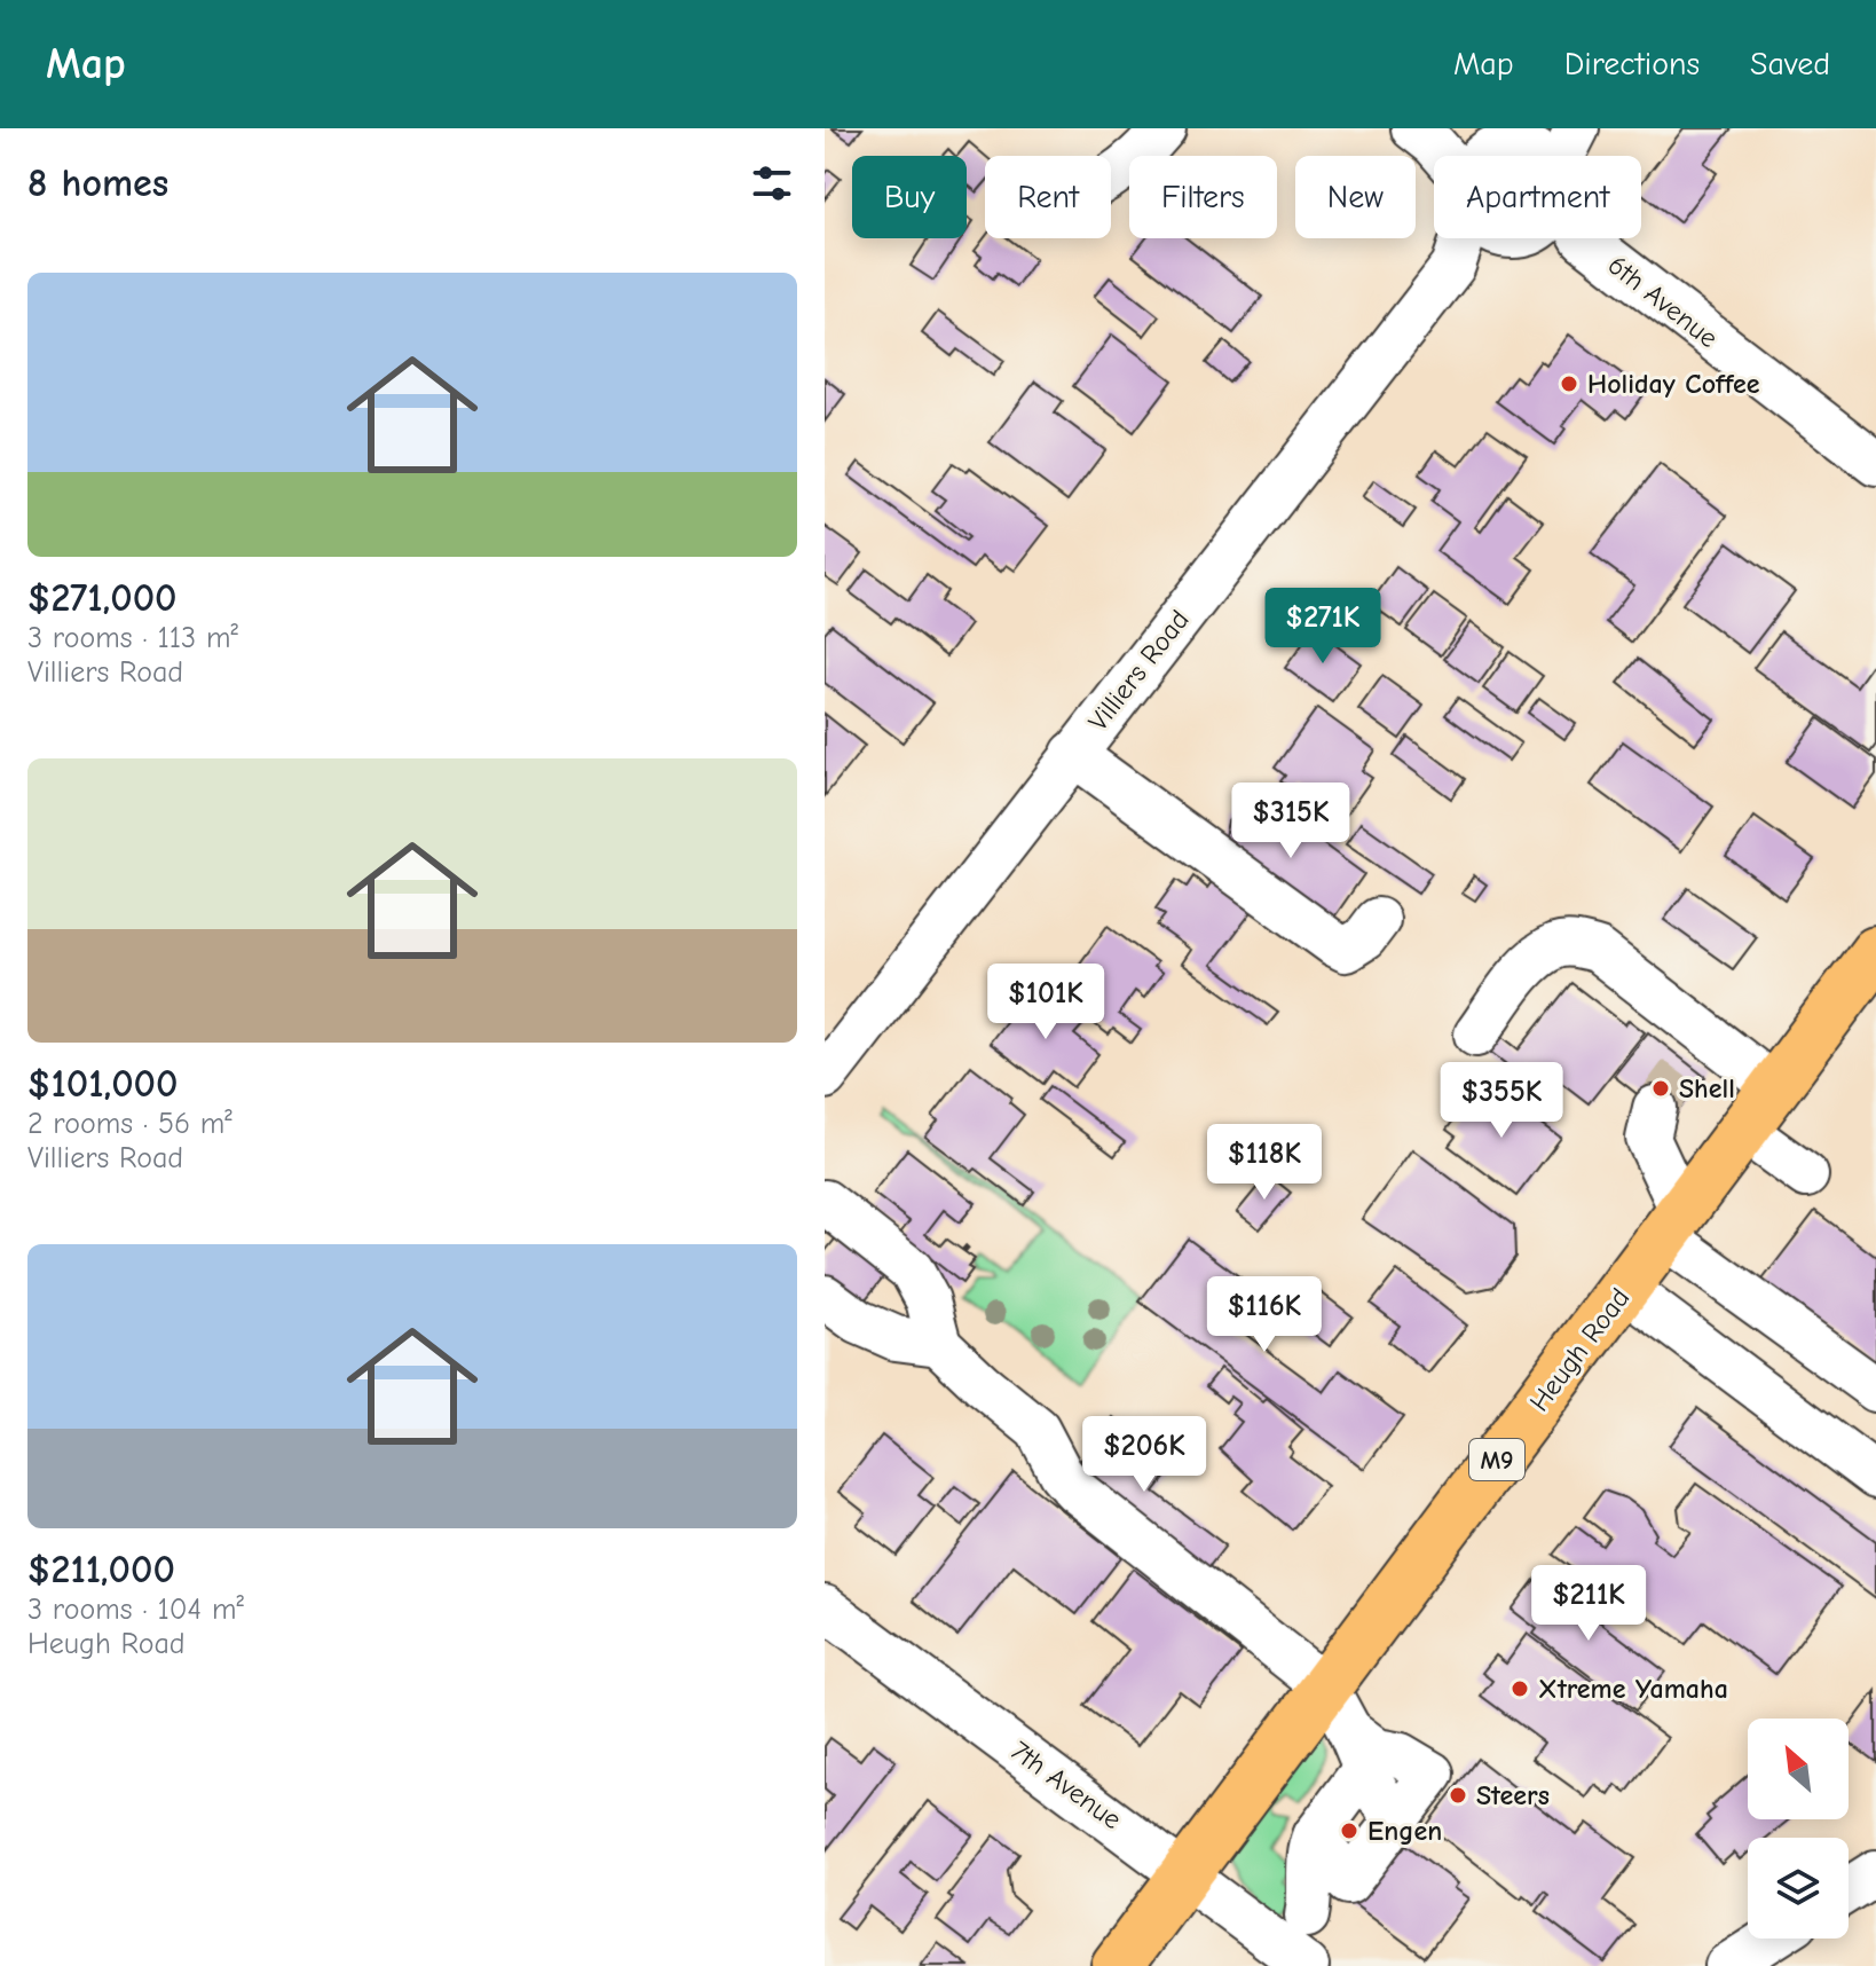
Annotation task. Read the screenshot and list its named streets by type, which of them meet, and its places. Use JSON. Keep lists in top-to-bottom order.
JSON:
{
  "streets": {
    "main road": ["Heugh Road", "M9"],
    "street": ["6th Avenue", "Villiers Road", "7th Avenue"]
  },
  "crossings": [
    ["Heugh Road", "7th Avenue"]
  ],
  "places": [
    "Holiday Coffee",
    "Shell",
    "Xtreme Yamaha",
    "Steers",
    "Engen"
  ],
  "north": "top left",
  "page": {
    "header": "Map",
    "nav": ["Map", "Directions", "Saved"],
    "heading": "8 homes",
    "chip": [
      "Buy",
      "Rent",
      "Filters",
      "New",
      "Apartment"
    ],
    "list": [
      {
        "name": "$271,000",
        "note": "3 rooms · 113 m² · Villiers Road"
      },
      {
        "name": "$101,000",
        "note": "2 rooms · 56 m² · Villiers Road"
      },
      {
        "name": "$211,000",
        "note": "3 rooms · 104 m² · Heugh Road"
      }
    ],
    "price": [
      "$271K",
      "$315K",
      "$101K",
      "$355K",
      "$118K",
      "$116K",
      "$206K",
      "$211K"
    ]
  }
}
